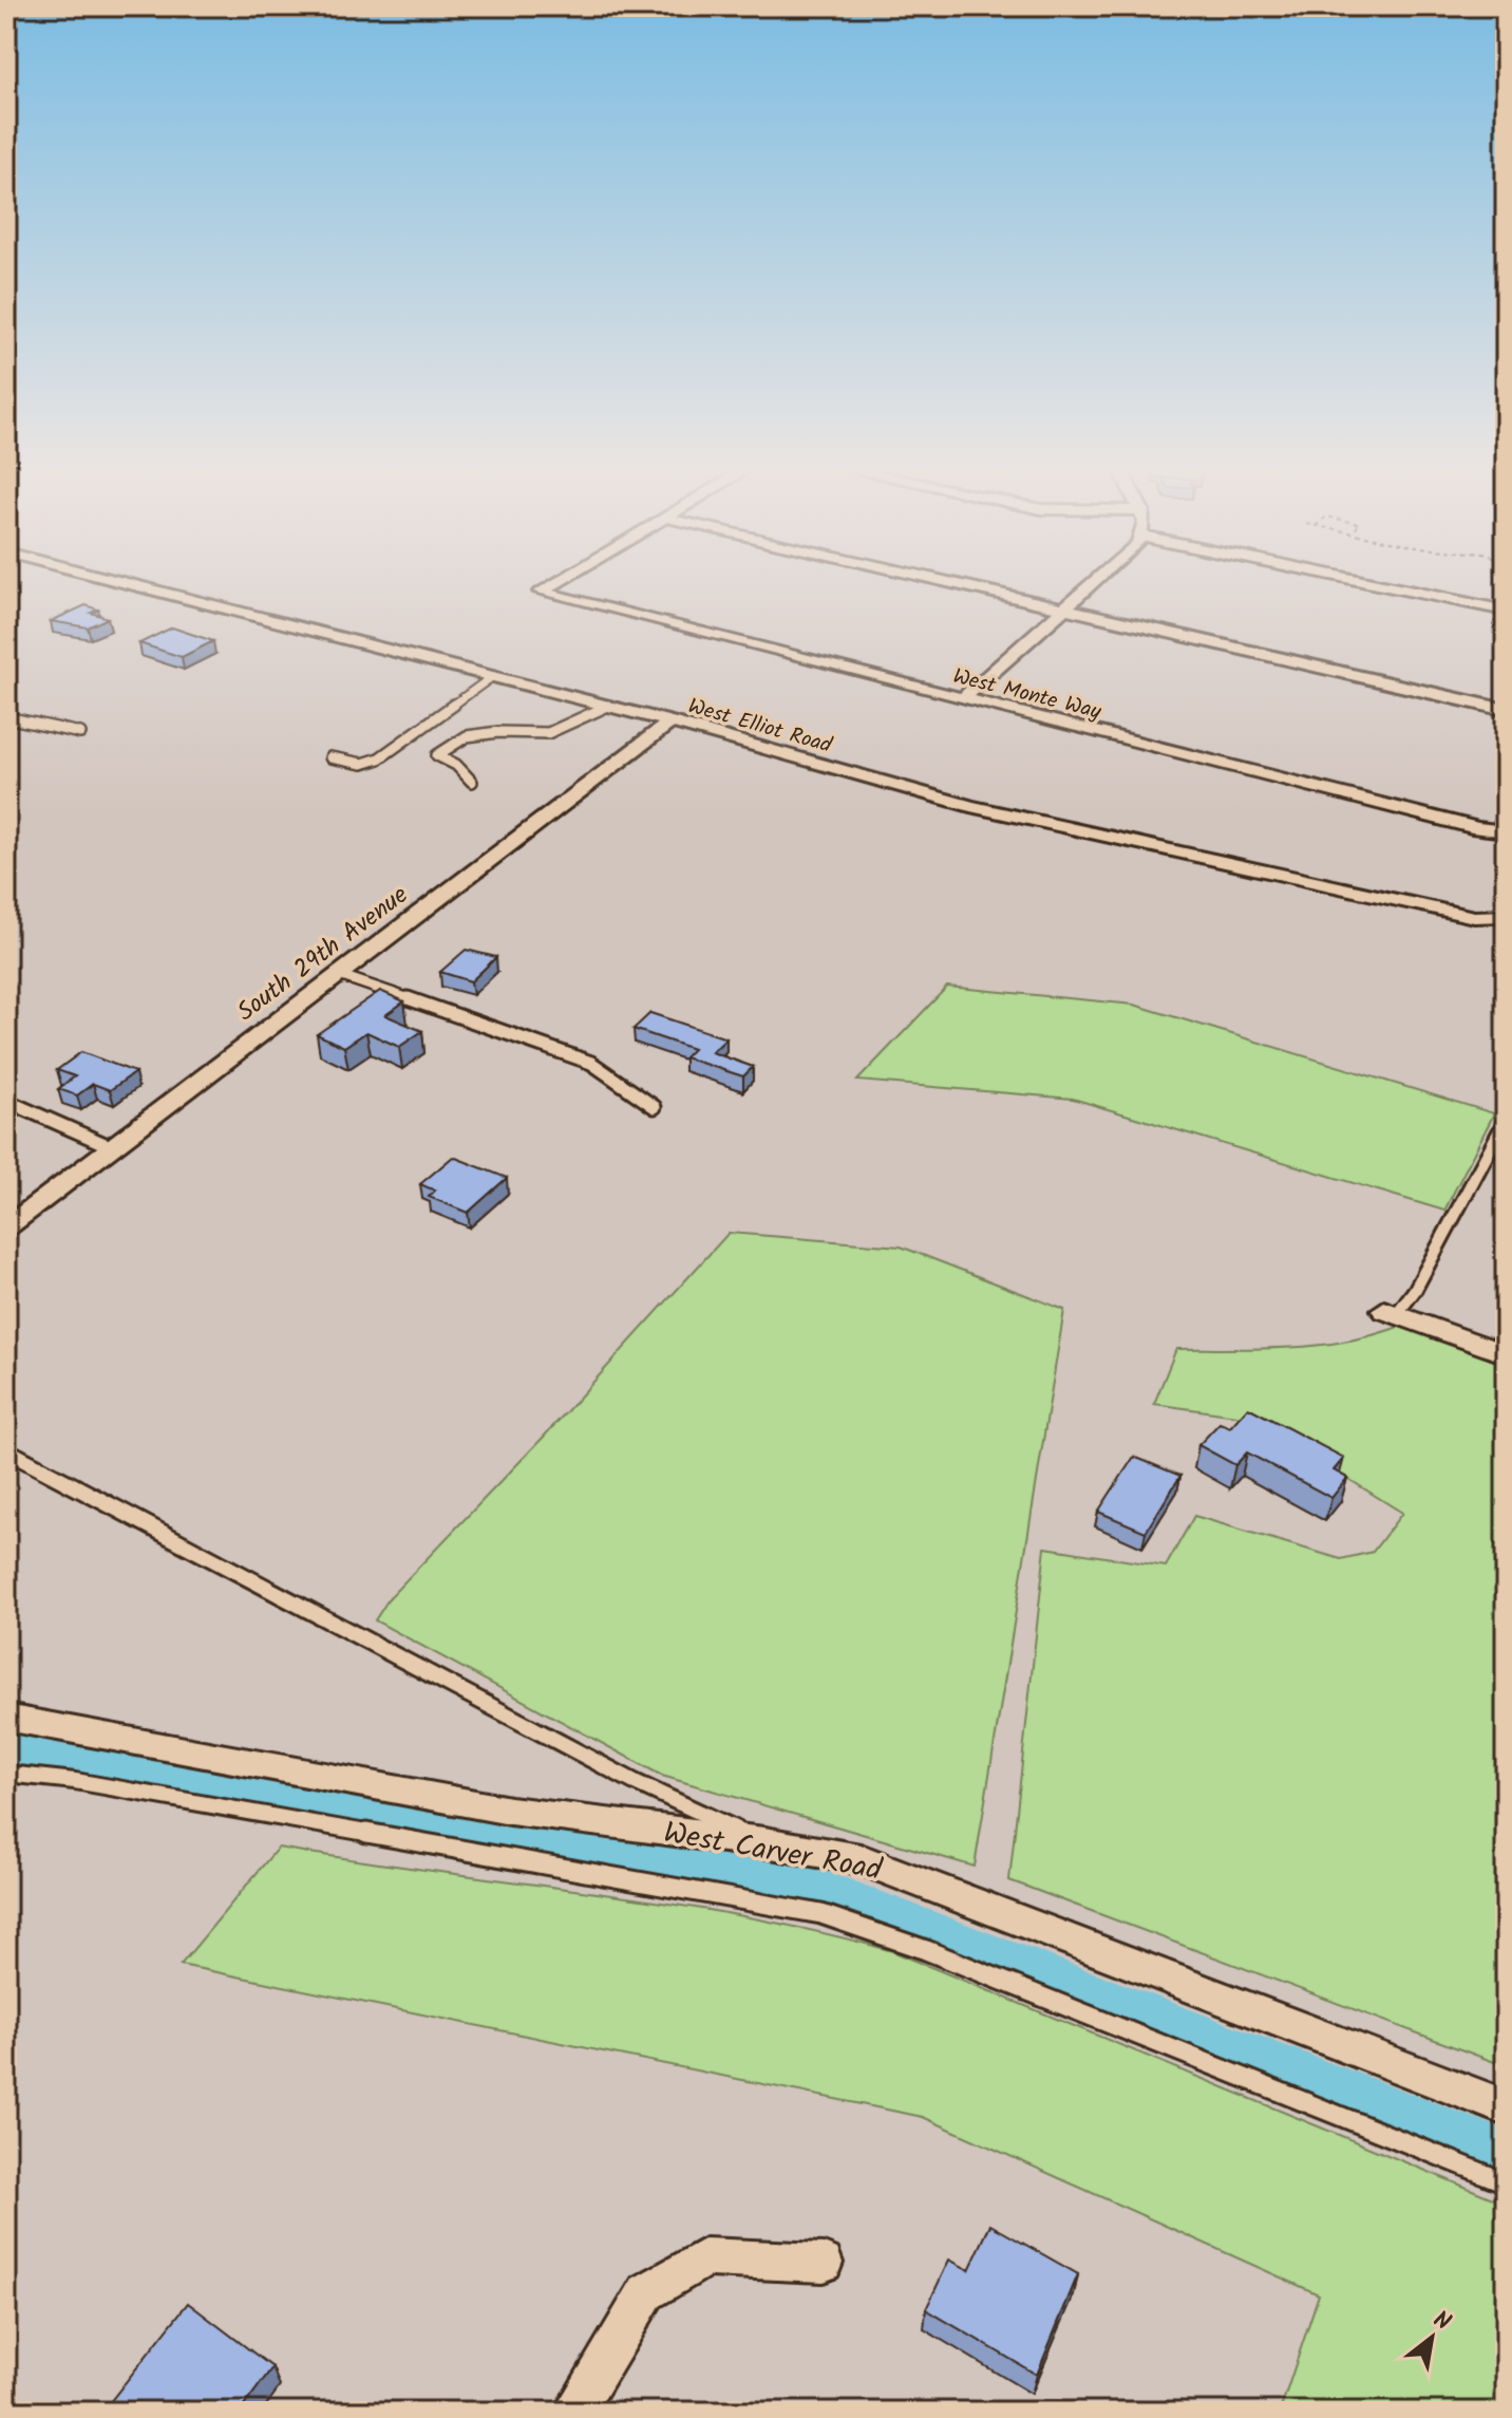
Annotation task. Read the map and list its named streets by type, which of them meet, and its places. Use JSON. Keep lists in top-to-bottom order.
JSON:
{
  "streets": {
    "street": [
      "West Monte Way",
      "West Elliot Road",
      "South 29th Avenue",
      "West Carver Road"
    ]
  },
  "crossings": [
    ["West Elliot Road", "South 29th Avenue"]
  ],
  "north": "top right"
}
